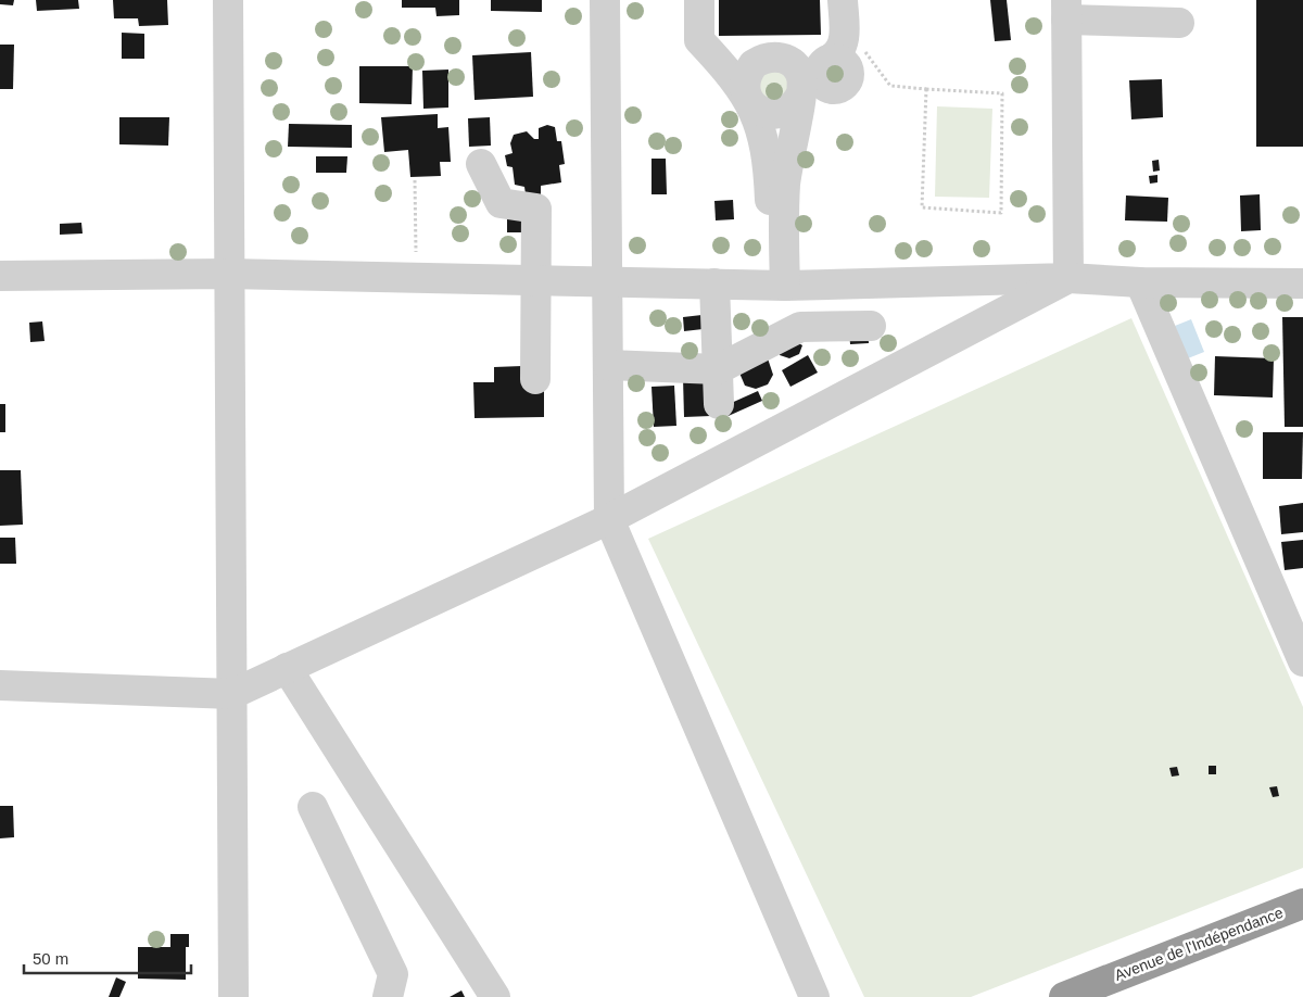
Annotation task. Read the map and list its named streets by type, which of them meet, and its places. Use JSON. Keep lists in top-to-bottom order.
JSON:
{
  "streets": {
    "highway": ["Avenue de l'Indépendance"]
  },
  "scale_bar": "50 m"
}
